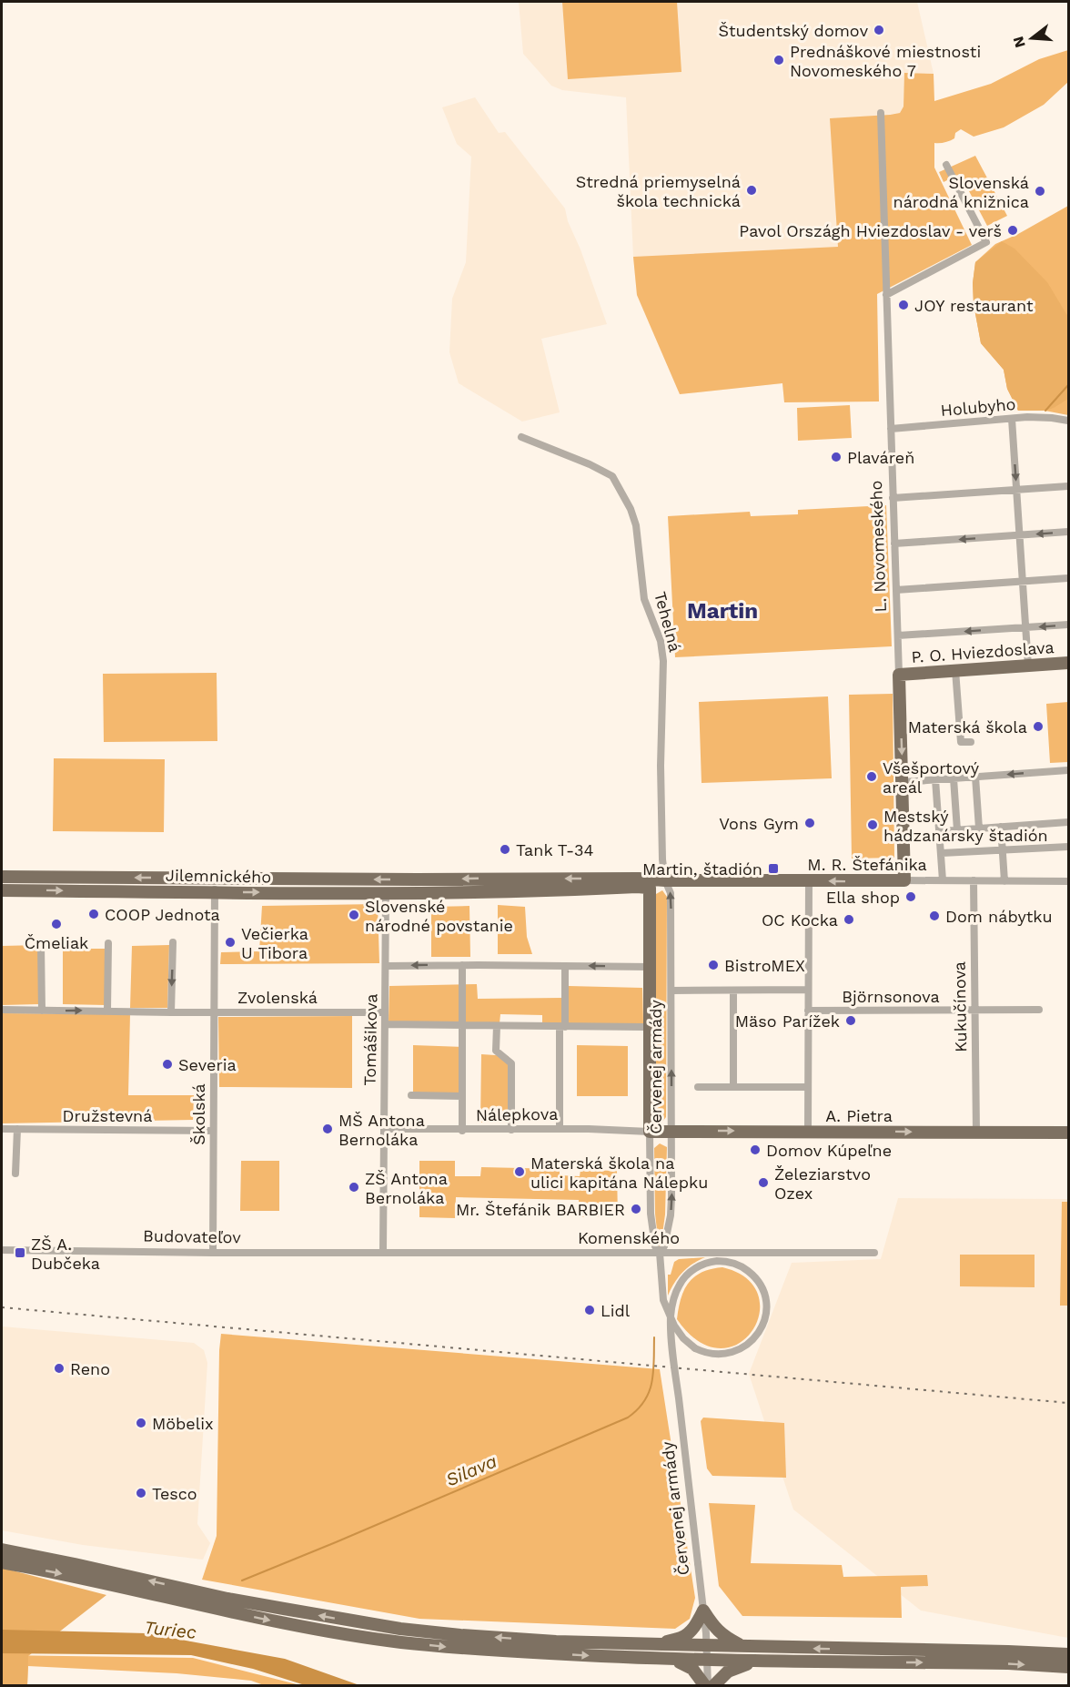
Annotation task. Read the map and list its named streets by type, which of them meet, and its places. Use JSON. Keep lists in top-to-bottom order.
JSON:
{
  "streets": {
    "main road": [
      "L. Novomeského",
      "P. O. Hviezdoslava",
      "M. R. Štefánika",
      "Jilemnického",
      "Červenej armády",
      "A. Pietra"
    ],
    "street": [
      "Holubyho",
      "Tehelná",
      "Björnsonova",
      "Zvolenská",
      "Kukučínova",
      "Tomášikova",
      "Školská",
      "Nálepkova",
      "Družstevná",
      "Budovateľov",
      "Komenského"
    ]
  },
  "crossings": [
    ["Holubyho", "L. Novomeského"],
    ["L. Novomeského", "P. O. Hviezdoslava"],
    ["L. Novomeského", "M. R. Štefánika"],
    ["Tehelná", "M. R. Štefánika"],
    ["Tehelná", "Jilemnického"],
    ["Tehelná", "Červenej armády"],
    ["M. R. Štefánika", "Jilemnického"],
    ["M. R. Štefánika", "Kukučínova"],
    ["M. R. Štefánika", "Červenej armády"],
    ["Jilemnického", "Tomášikova"],
    ["Jilemnického", "Červenej armády"],
    ["Jilemnického", "Školská"],
    ["Björnsonova", "Kukučínova"],
    ["Zvolenská", "Tomášikova"],
    ["Zvolenská", "Školská"],
    ["Kukučínova", "A. Pietra"],
    ["Tomášikova", "Nálepkova"],
    ["Tomášikova", "Budovateľov"],
    ["Tomášikova", "Komenského"],
    ["Červenej armády", "Nálepkova"],
    ["Červenej armády", "A. Pietra"],
    ["Červenej armády", "Komenského"],
    ["Školská", "Družstevná"],
    ["Školská", "Budovateľov"],
    ["Nálepkova", "A. Pietra"],
    ["Budovateľov", "Komenského"]
  ],
  "one_way": ["A. Pietra"],
  "districts": ["Martin"],
  "water": ["Silava", "Turiec"],
  "places": {
    "other": [
      "Študentský domov",
      "Prednáškové miestnosti Novomeského 7",
      "Stredná priemyselná škola technická",
      "Slovenská národná knižnica",
      "Pavol Országh Hviezdoslav - verš",
      "JOY restaurant",
      "Plaváreň",
      "Materská škola",
      "Všešportový areál",
      "Vons Gym",
      "Mestský hádzanársky štadión",
      "Tank T-34",
      "Ella shop",
      "COOP Jednota",
      "Slovenské národné povstanie",
      "Dom nábytku",
      "OC Kocka",
      "Čmeliak",
      "Večierka U Tibora",
      "BistroMEX",
      "Mäso Parížek",
      "Severia",
      "MŠ Antona Bernoláka",
      "Domov Kúpeľne",
      "Materská škola na ulici kapitána Nálepku",
      "Železiarstvo Ozex",
      "ZŠ Antona Bernoláka",
      "Mr. Štefánik BARBIER",
      "Lidl",
      "Reno",
      "Möbelix",
      "Tesco"
    ],
    "transit": ["Martin, štadión", "ZŠ A. Dubčeka"]
  },
  "north": "left"
}
